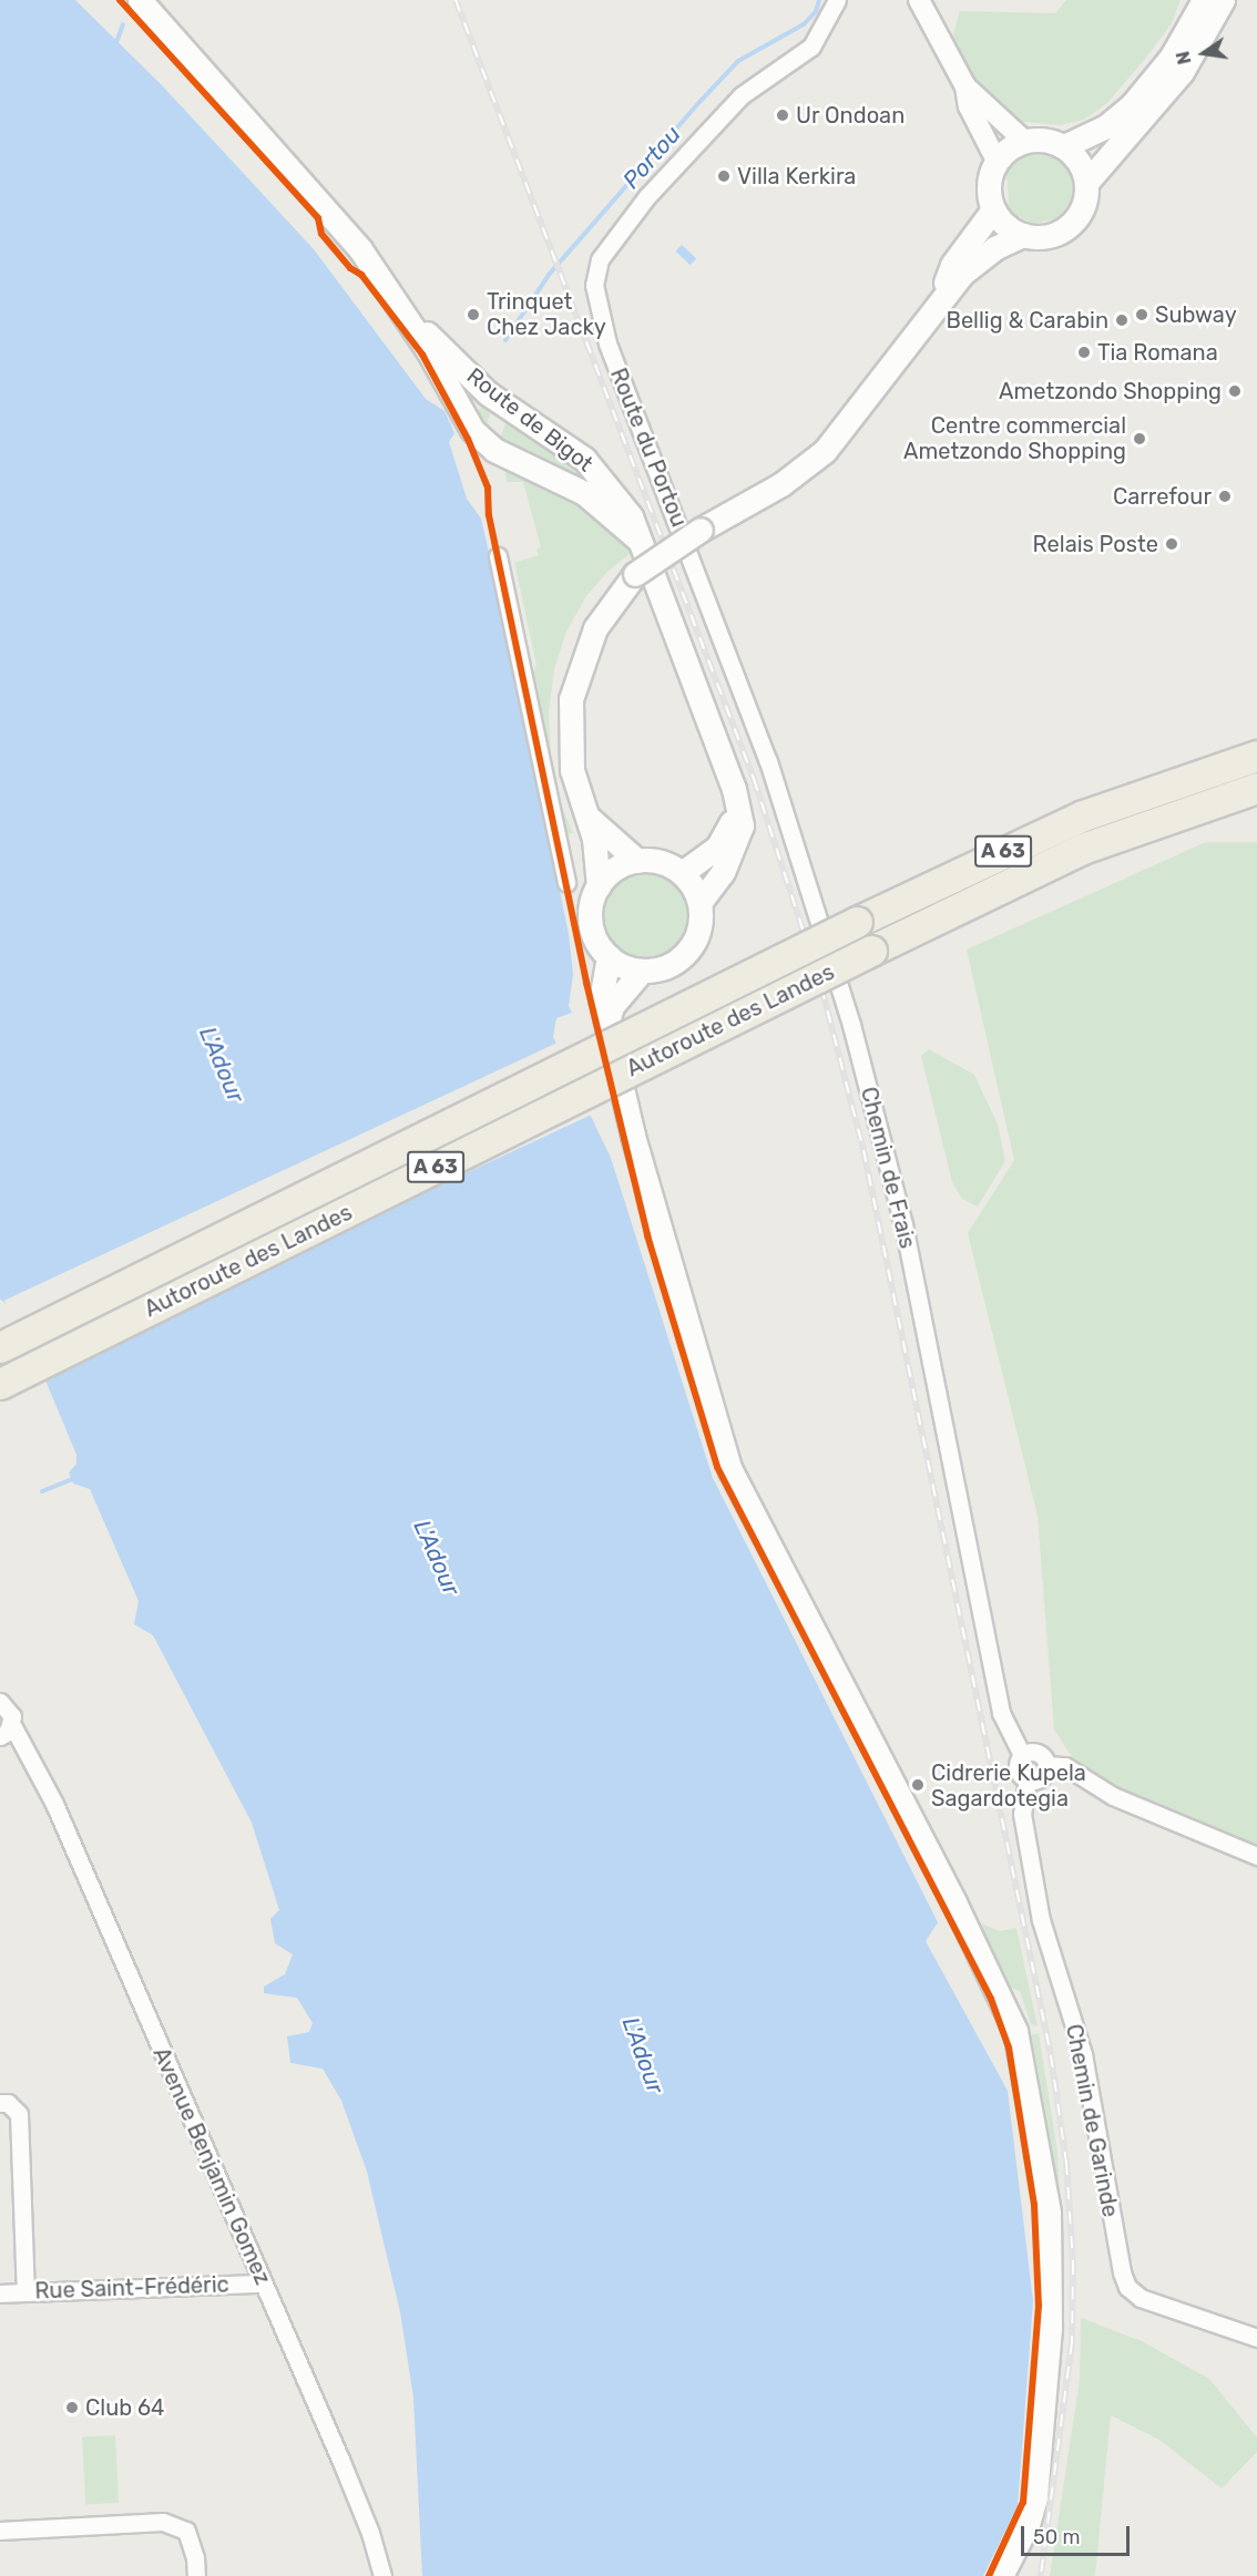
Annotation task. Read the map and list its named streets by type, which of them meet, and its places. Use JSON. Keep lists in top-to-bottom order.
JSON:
{
  "streets": {
    "highway": ["A 63", "Autoroute des Landes"],
    "main road": ["Route de Bigot"],
    "street": [
      "Route du Portou",
      "Chemin de Frais",
      "Chemin de Garinde",
      "Avenue Benjamin Gomez",
      "Rue Saint-Frédéric"
    ]
  },
  "crossings": [
    ["Route du Portou", "Chemin de Frais"],
    ["Chemin de Frais", "Chemin de Garinde"],
    ["Avenue Benjamin Gomez", "Rue Saint-Frédéric"]
  ],
  "water": ["Portou", "L'Adour"],
  "places": [
    "Ur Ondoan",
    "Villa Kerkira",
    "Trinquet Chez Jacky",
    "Subway",
    "Bellig & Carabin",
    "Tia Romana",
    "Ametzondo Shopping",
    "Centre commercial Ametzondo Shopping",
    "Carrefour",
    "Relais Poste",
    "Cidrerie Kupela Sagardotegia",
    "Club 64"
  ],
  "scale_bar": "50 m",
  "north": "left"
}
